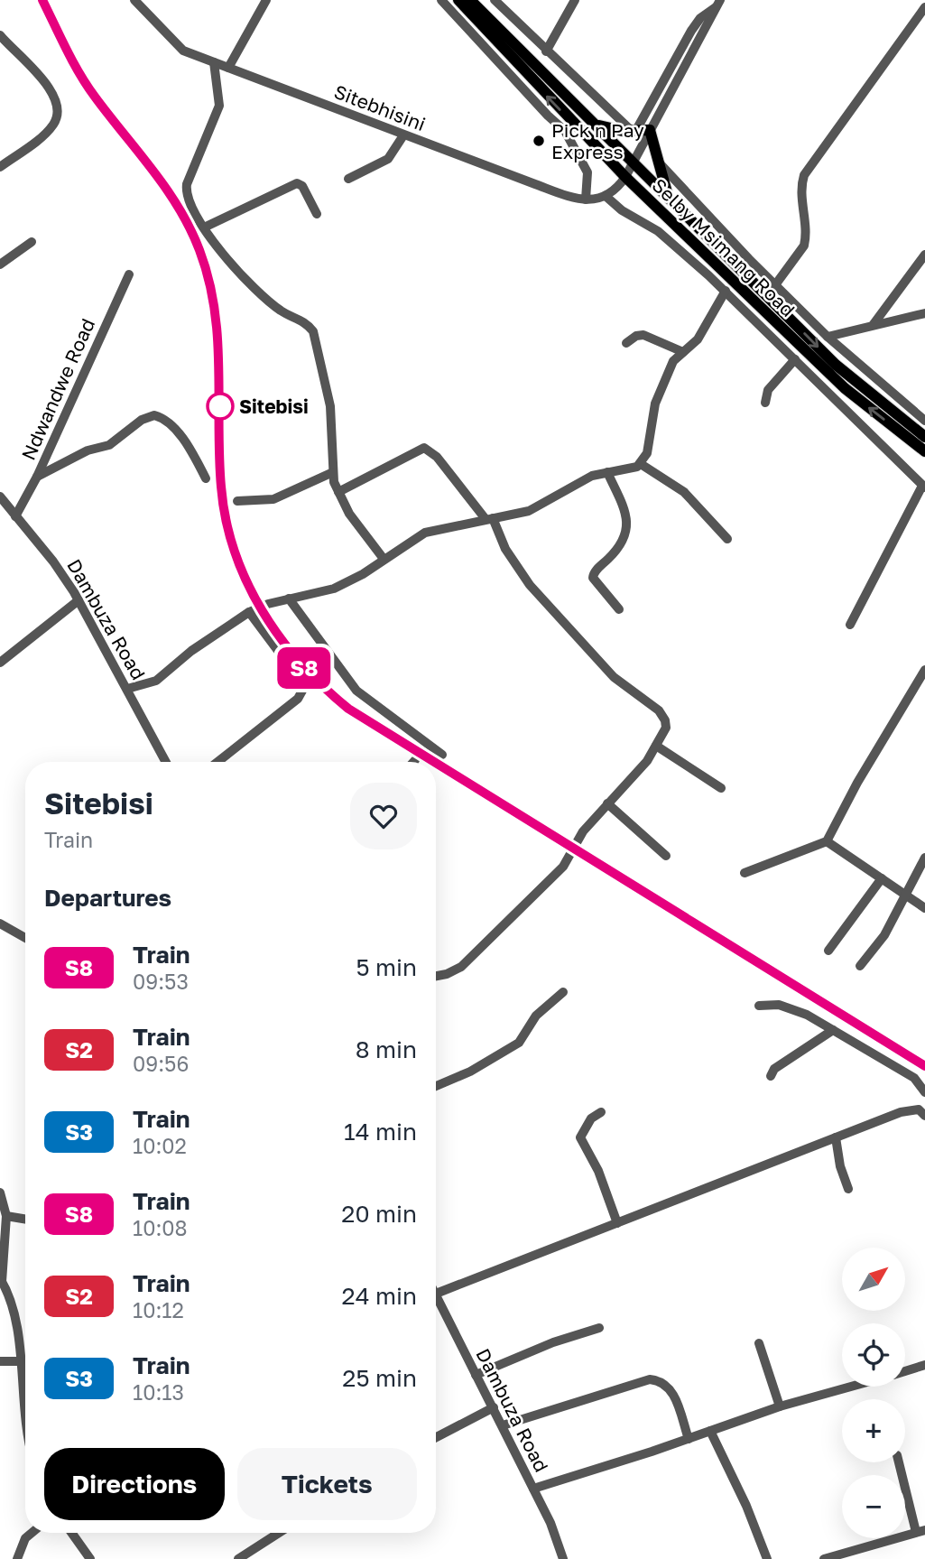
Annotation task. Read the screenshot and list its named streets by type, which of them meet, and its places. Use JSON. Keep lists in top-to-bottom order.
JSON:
{
  "streets": {
    "main road": ["Selby Msimang Road"],
    "street": ["Sitebhisini", "Ndwandwe Road", "Dambuza Road"]
  },
  "crossings": [
    ["Ndwandwe Road", "Dambuza Road"]
  ],
  "places": ["Pick n Pay Express", "Sitebisi"],
  "north": "top right",
  "page": {
    "on_map": "S8",
    "heading": [
      ["Sitebisi", "Train"],
      "Departures"
    ],
    "list": [
      {
        "mark": "S8",
        "name": "Train",
        "note": "09:53",
        "value": "5 min"
      },
      {
        "mark": "S2",
        "name": "Train",
        "note": "09:56",
        "value": "8 min"
      },
      {
        "mark": "S3",
        "name": "Train",
        "note": "10:02",
        "value": "14 min"
      },
      {
        "mark": "S8",
        "name": "Train",
        "note": "10:08",
        "value": "20 min"
      },
      {
        "mark": "S2",
        "name": "Train",
        "note": "10:12",
        "value": "24 min"
      },
      {
        "mark": "S3",
        "name": "Train",
        "note": "10:13",
        "value": "25 min"
      }
    ],
    "map_buttons": ["+", "−"],
    "buttons": ["Directions", "Tickets"]
  }
}
